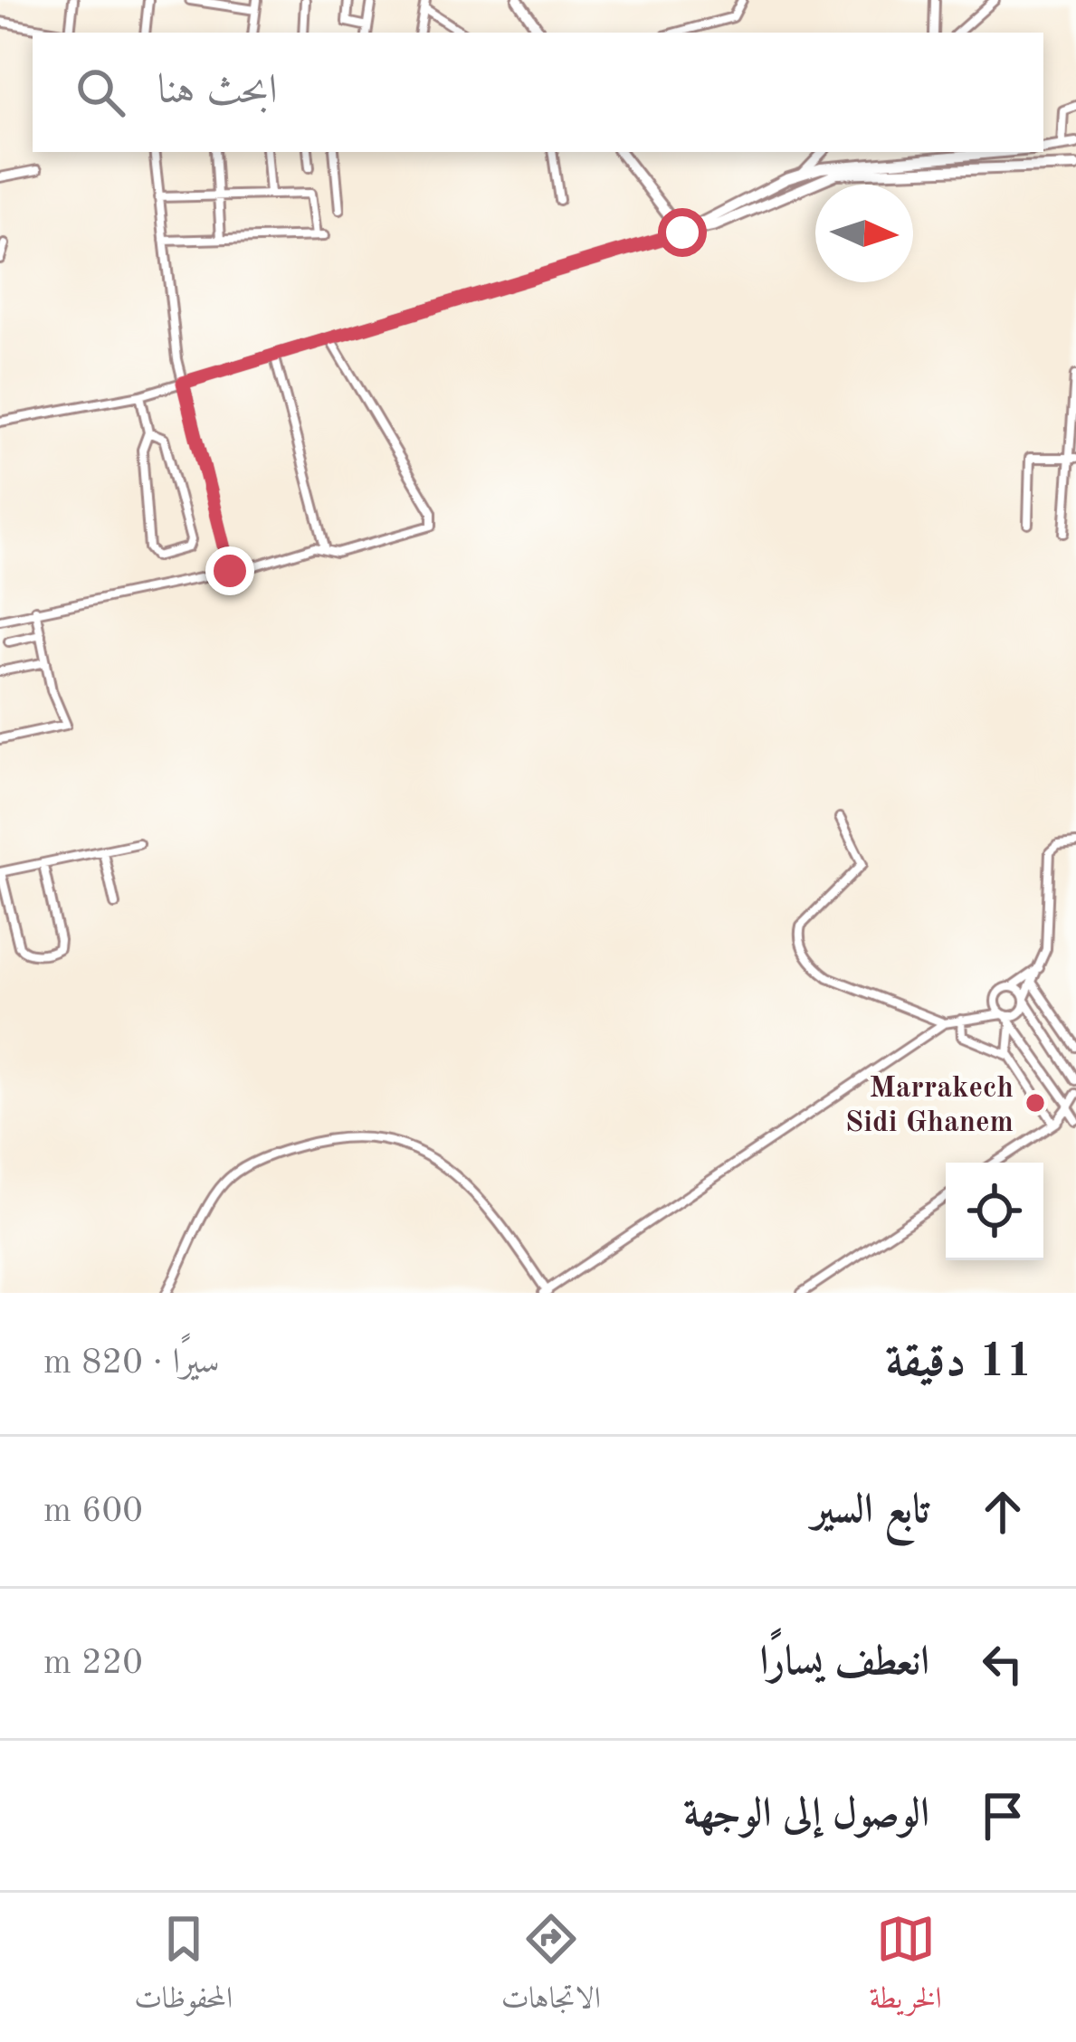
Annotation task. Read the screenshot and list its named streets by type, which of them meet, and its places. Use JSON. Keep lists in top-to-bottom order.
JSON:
{
  "places": ["Marrakech Sidi Ghanem"],
  "north": "right",
  "page": {
    "search": "ابحث هنا",
    "heading": ["11 دقيقة", "سيرًا · 820 m"],
    "list": [
      ["تابع السير", "600 m"],
      ["انعطف يسارًا", "220 m"],
      "الوصول إلى الوجهة"
    ],
    "nav": ["الخريطة", "الاتجاهات", "المحفوظات"]
  }
}
